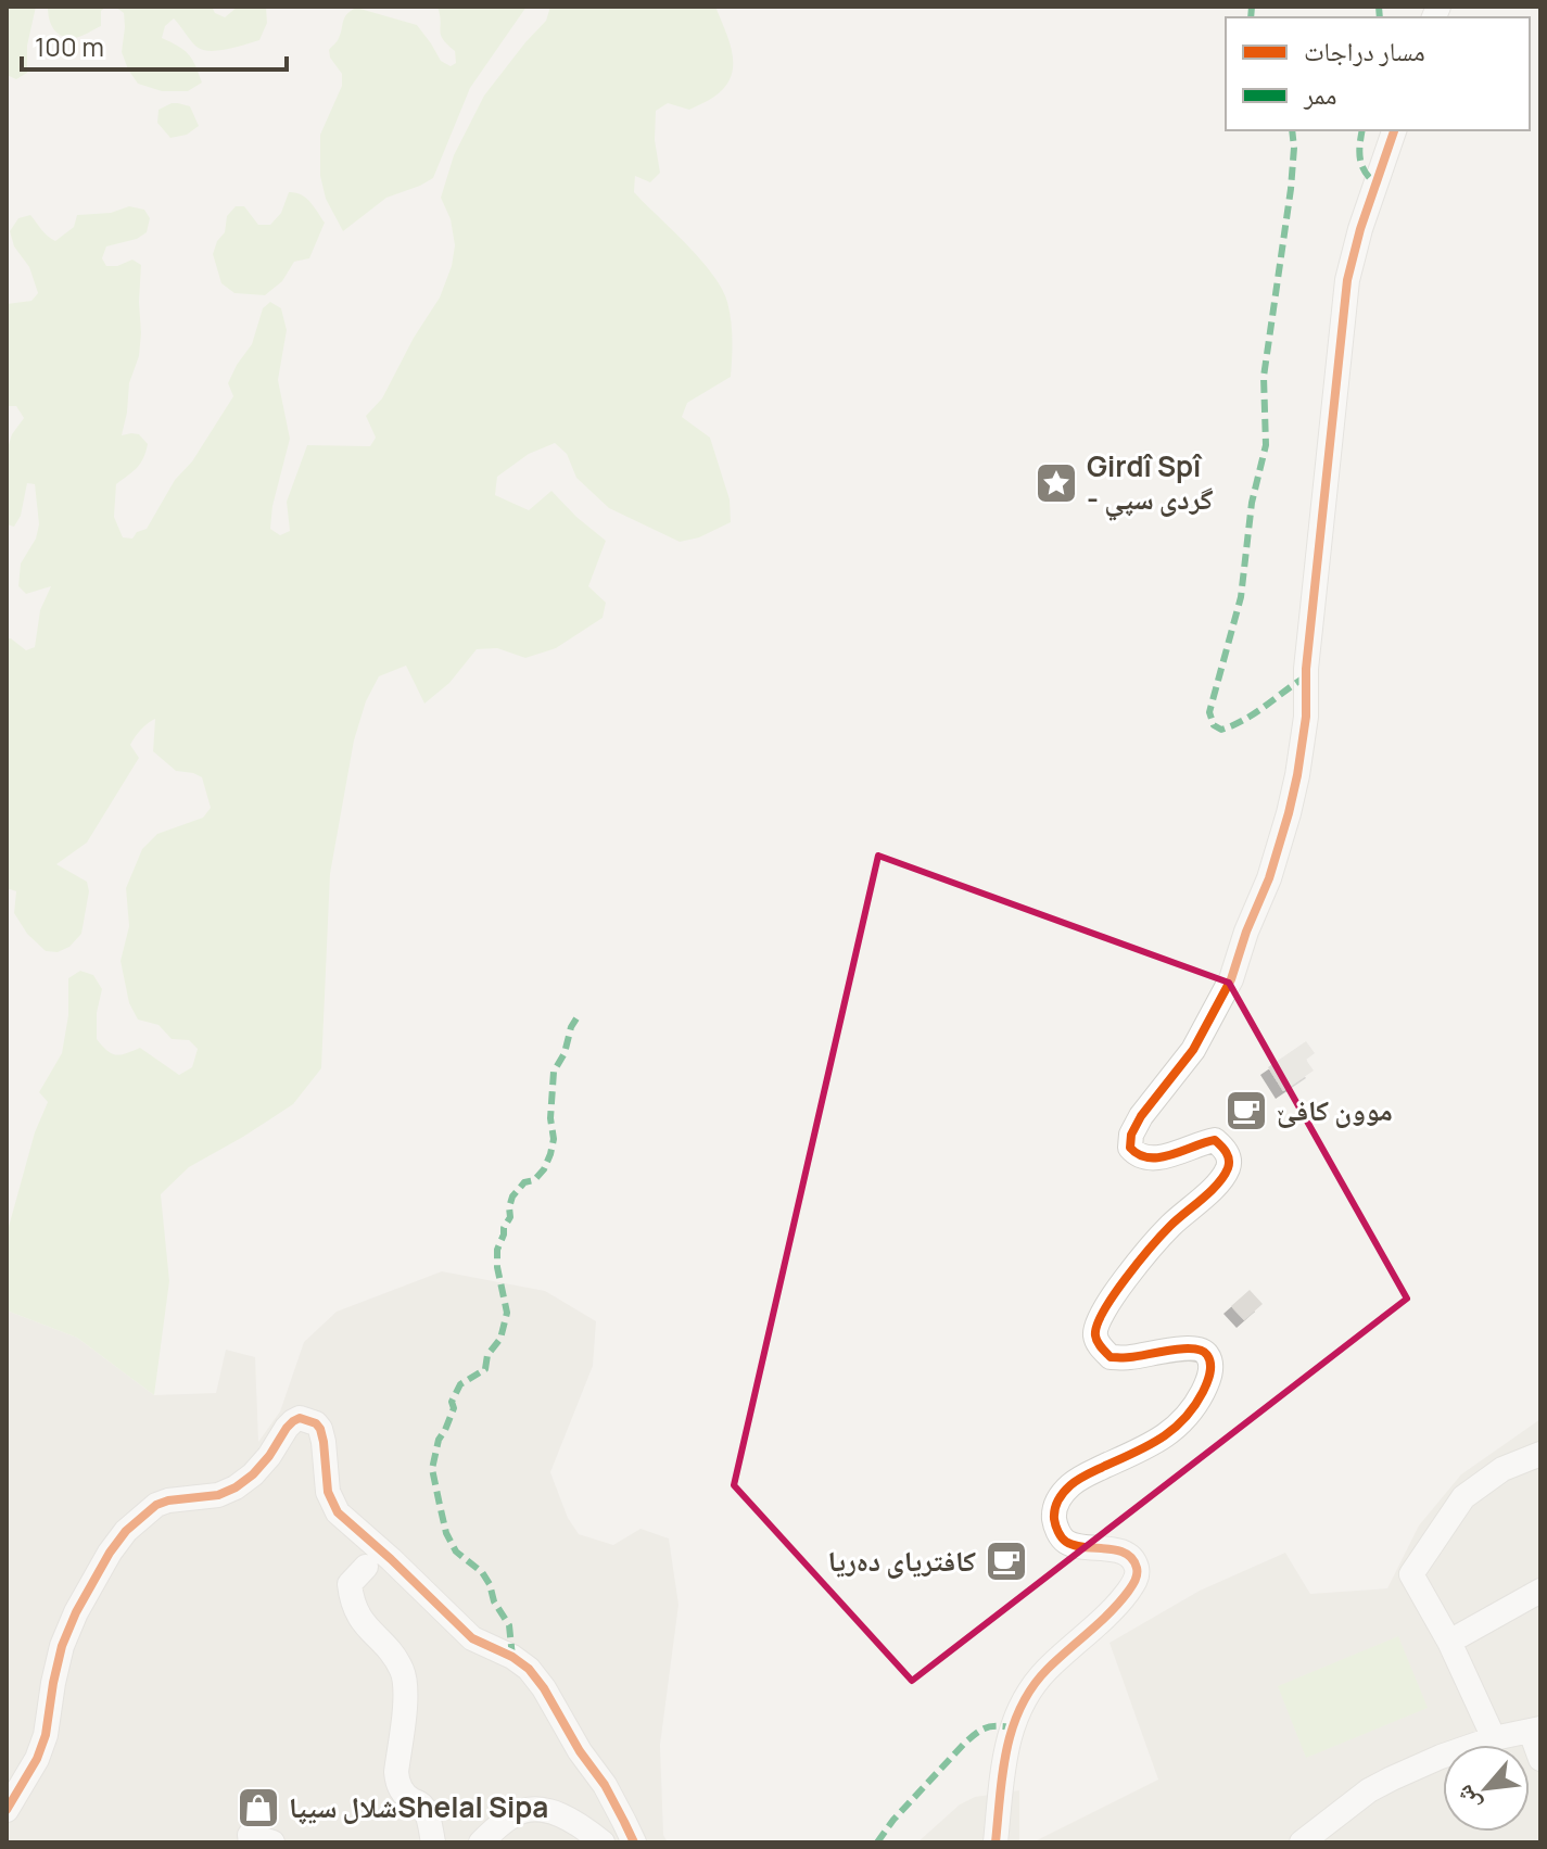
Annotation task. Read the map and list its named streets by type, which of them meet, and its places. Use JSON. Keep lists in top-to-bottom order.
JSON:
{
  "places": {
    "place": ["Girdî Spî - گردی سپي"],
    "cafe": ["موون کافێ", "کافتریای دەریا"],
    "shop": ["شلال سیپاShelal Sipa"]
  },
  "legend": ["مسار دراجات", "ممر"],
  "scale_bar": "100 m",
  "north": "bottom left"
}
